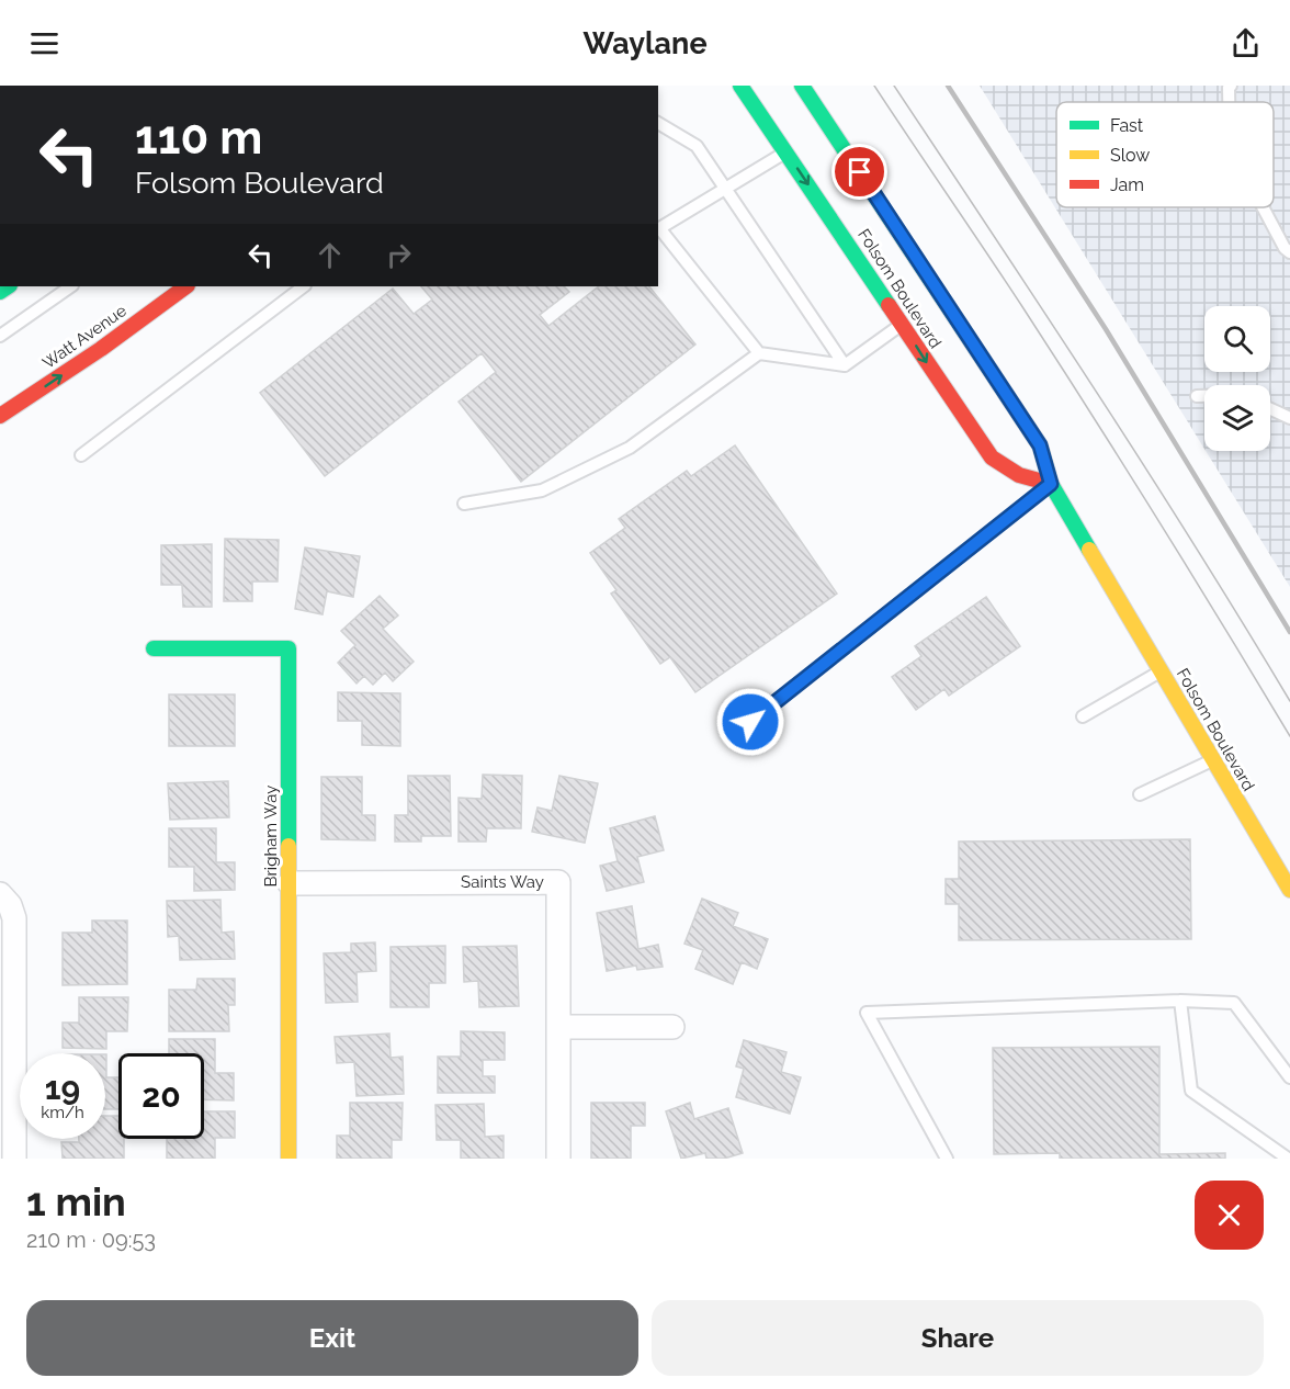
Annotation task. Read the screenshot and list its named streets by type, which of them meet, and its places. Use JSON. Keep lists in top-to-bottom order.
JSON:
{
  "streets": {
    "main road": ["Folsom Boulevard", "Watt Avenue", "Brigham Way"],
    "street": ["Saints Way"]
  },
  "crossings": [
    ["Brigham Way", "Saints Way"]
  ],
  "one_way": ["Watt Avenue"],
  "legend": ["Fast", "Slow", "Jam"],
  "page": {
    "header": "Waylane",
    "turn": ["110 m", "Folsom Boulevard"],
    "speed": "19 km/h",
    "limit": "20",
    "heading": ["1 min", "210 m · 09:53"],
    "buttons": ["Exit", "Share"]
  }
}
